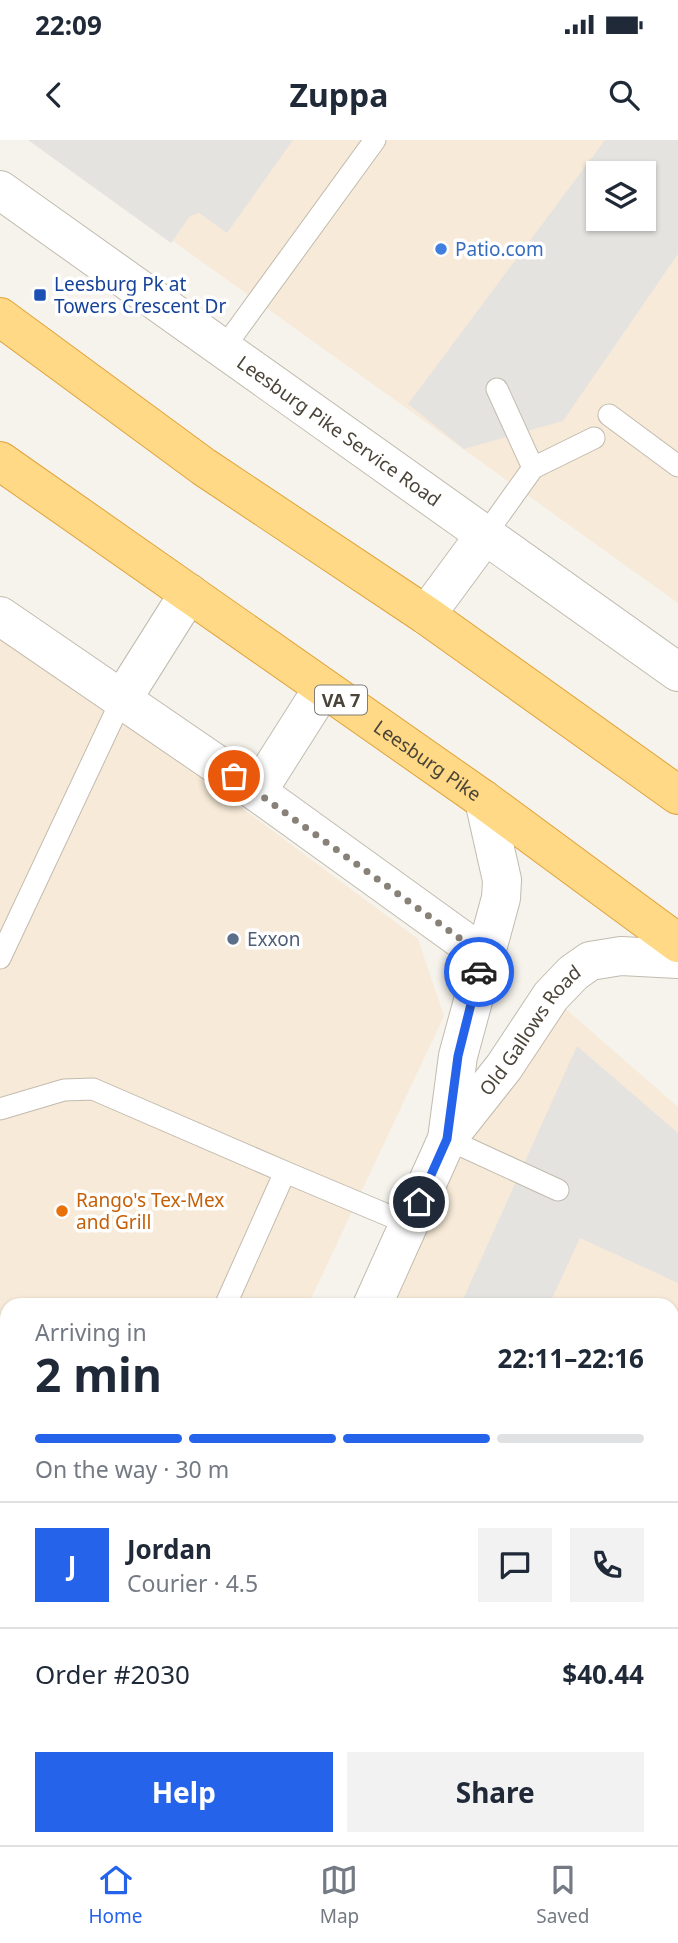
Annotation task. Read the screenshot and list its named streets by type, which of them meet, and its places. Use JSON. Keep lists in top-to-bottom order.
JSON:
{
  "streets": {
    "highway": ["VA 7", "Leesburg Pike"],
    "street": ["Leesburg Pike Service Road", "Old Gallows Road"]
  },
  "crossings": [
    ["Leesburg Pike", "Old Gallows Road"]
  ],
  "places": {
    "other": ["Patio.com", "Exxon", "Rango's Tex-Mex and Grill"],
    "transit": ["Leesburg Pk at Towers Crescent Dr"]
  },
  "page": {
    "status": "22:09",
    "header": "Zuppa",
    "heading": ["2 min", "Arriving in", "22:11–22:16"],
    "panel": [
      "Jordan",
      "Courier · 4.5",
      "Order #2030",
      "$40.44"
    ],
    "bar": "On the way · 30 m",
    "round": "J",
    "buttons": ["Help", "Share"],
    "tabs": ["Home", "Map", "Saved"]
  }
}
